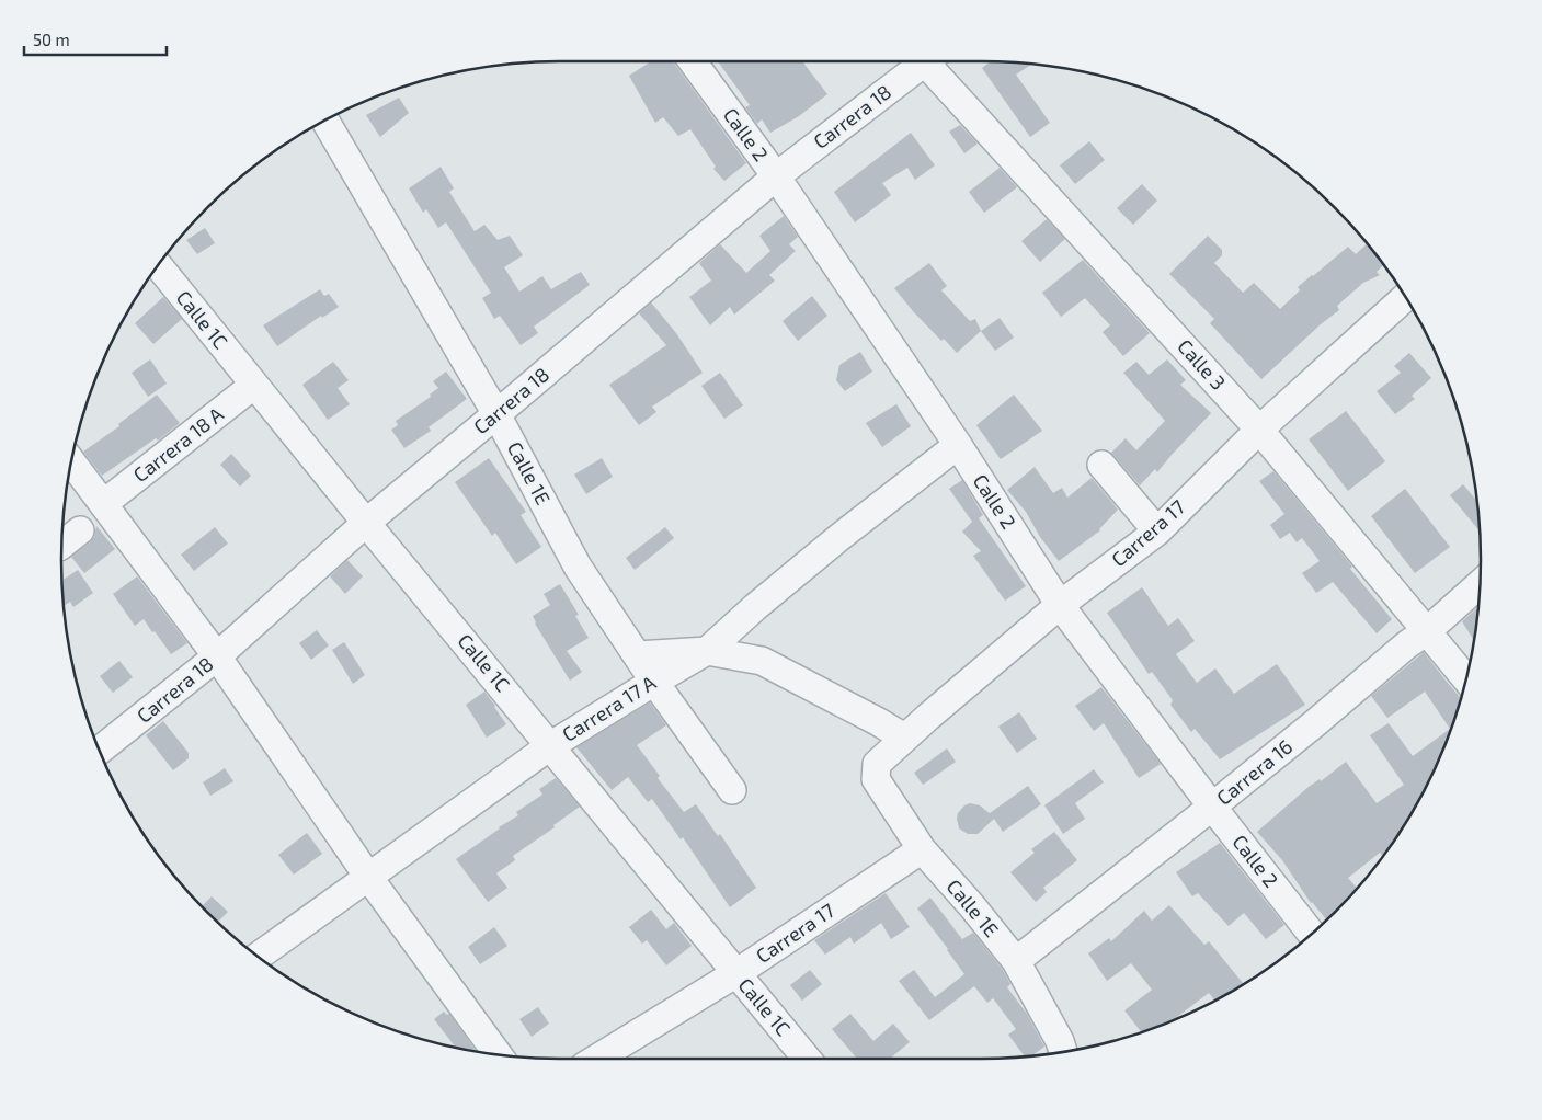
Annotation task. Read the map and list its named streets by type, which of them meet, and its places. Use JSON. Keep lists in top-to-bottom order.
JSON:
{
  "streets": {
    "street": [
      "Carrera 18",
      "Calle 2",
      "Calle 1C",
      "Calle 3",
      "Carrera 18 A",
      "Calle 1E",
      "Carrera 17",
      "Carrera 17 A",
      "Carrera 16"
    ]
  },
  "crossings": [
    ["Carrera 18", "Calle 2"],
    ["Carrera 18", "Calle 1C"],
    ["Carrera 18", "Calle 1E"],
    ["Calle 2", "Carrera 17"],
    ["Calle 2", "Carrera 17 A"],
    ["Calle 2", "Carrera 16"],
    ["Calle 1C", "Carrera 18 A"],
    ["Calle 1C", "Carrera 17"],
    ["Calle 1C", "Carrera 17 A"],
    ["Calle 3", "Carrera 17"],
    ["Calle 3", "Carrera 16"],
    ["Calle 1E", "Carrera 17"],
    ["Calle 1E", "Carrera 17 A"],
    ["Calle 1E", "Carrera 16"]
  ],
  "scale_bar": "50 m"
}
